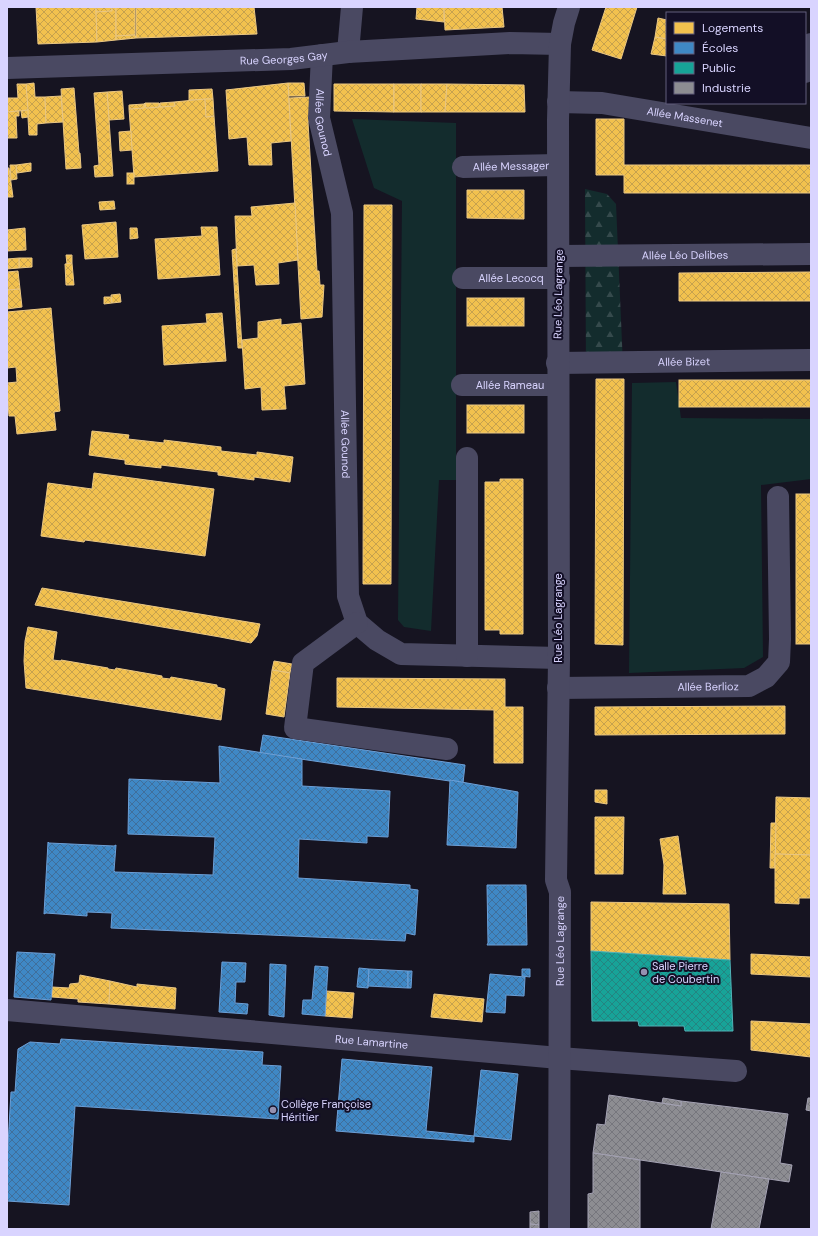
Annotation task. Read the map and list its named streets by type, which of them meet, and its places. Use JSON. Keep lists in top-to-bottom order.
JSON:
{
  "streets": {
    "street": [
      "Rue Georges Gay",
      "Allée Massenet",
      "Allée Gounod",
      "Allée Messager",
      "Allée Léo Delibes",
      "Allée Lecocq",
      "Rue Léo Lagrange",
      "Allée Bizet",
      "Allée Rameau",
      "Allée Berlioz",
      "Rue Lamartine"
    ]
  },
  "crossings": [
    ["Rue Georges Gay", "Allée Gounod"],
    ["Rue Georges Gay", "Rue Léo Lagrange"],
    ["Allée Massenet", "Rue Léo Lagrange"],
    ["Allée Messager", "Rue Léo Lagrange"],
    ["Allée Léo Delibes", "Rue Léo Lagrange"],
    ["Allée Lecocq", "Rue Léo Lagrange"],
    ["Rue Léo Lagrange", "Allée Bizet"],
    ["Rue Léo Lagrange", "Allée Rameau"],
    ["Rue Léo Lagrange", "Allée Berlioz"],
    ["Rue Léo Lagrange", "Rue Lamartine"]
  ],
  "places": ["Salle Pierre de Coubertin", "Collège Françoise Héritier"],
  "legend": [
    "Logements",
    "Écoles",
    "Public",
    "Industrie"
  ]
}
